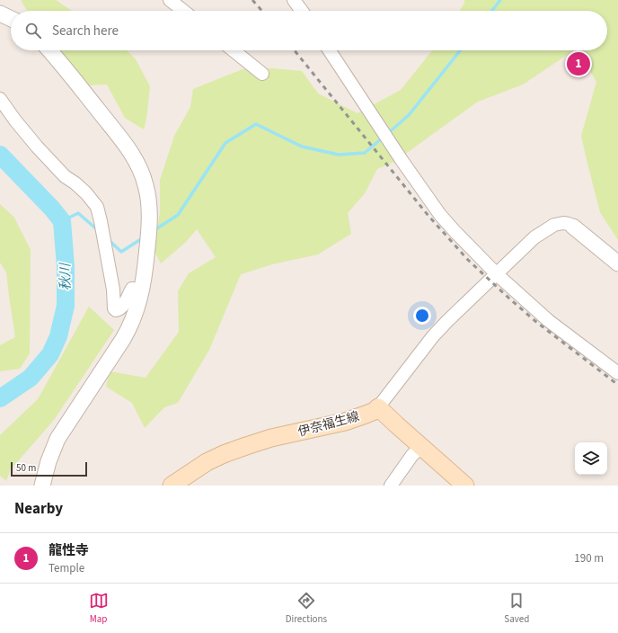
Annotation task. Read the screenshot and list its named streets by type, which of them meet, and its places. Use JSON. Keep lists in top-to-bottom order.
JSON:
{
  "streets": {
    "main road": ["伊奈福生線"]
  },
  "water": ["秋川"],
  "scale_bar": "50 m",
  "page": {
    "search": "Search here",
    "pins": "1",
    "scale": "50 m",
    "heading": "Nearby",
    "list": [
      {
        "mark": "1",
        "name": "龍性寺",
        "note": "Temple",
        "value": "190 m"
      }
    ],
    "nav": ["Map", "Directions", "Saved"]
  }
}
